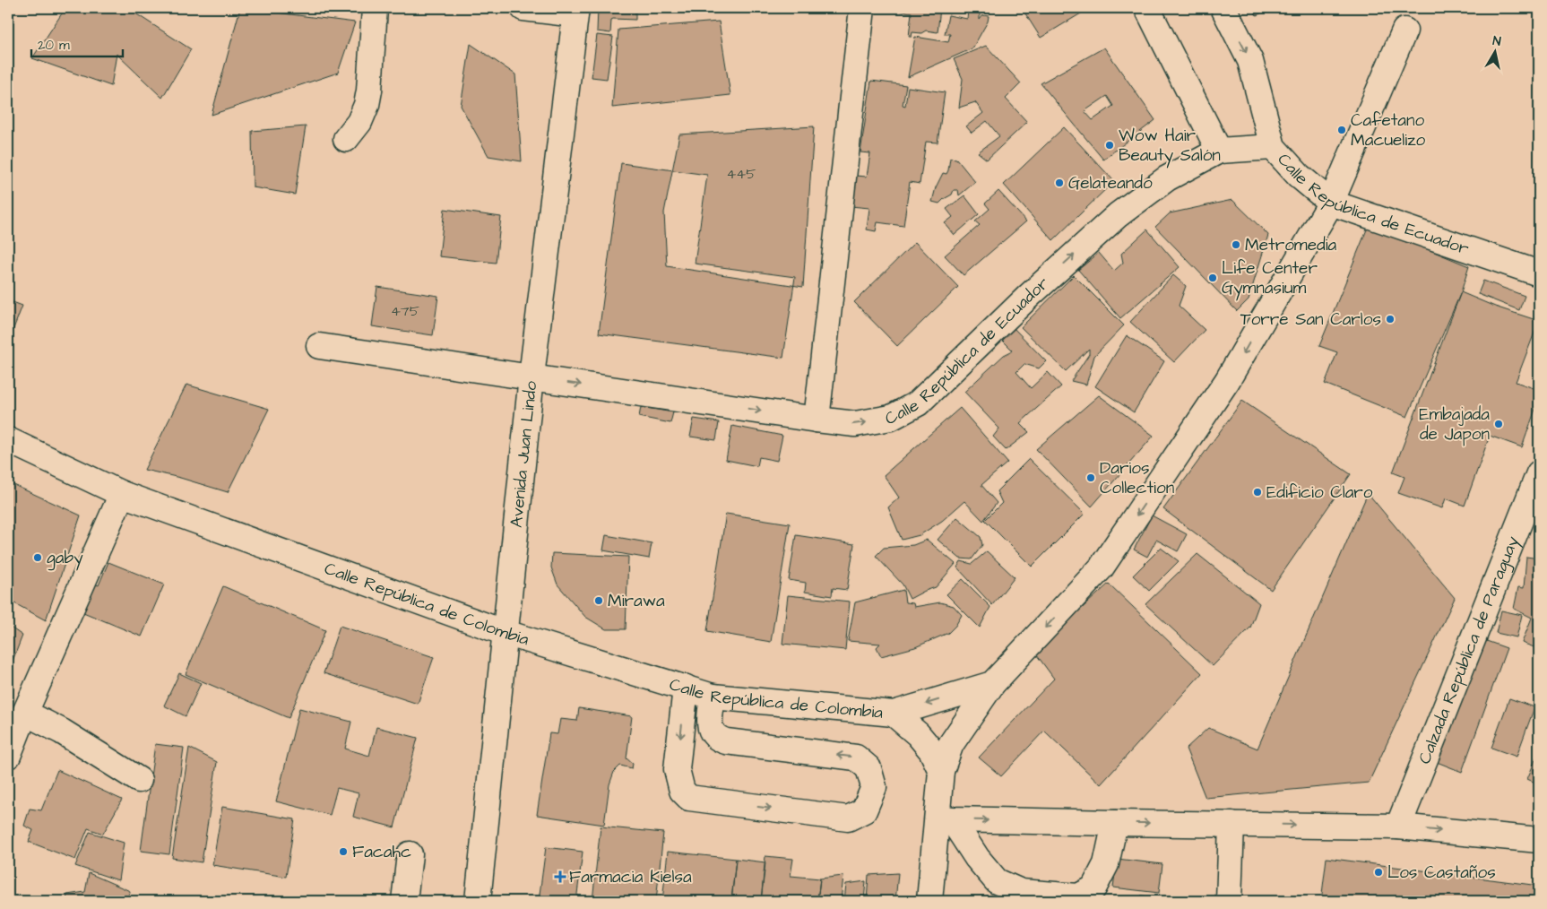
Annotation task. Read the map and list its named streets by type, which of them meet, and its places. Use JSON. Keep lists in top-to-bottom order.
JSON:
{
  "streets": {
    "street": [
      "Calle República de Ecuador",
      "Avenida Juan Lindo",
      "Calle República de Colombia",
      "Calzada República de Paraguay"
    ]
  },
  "crossings": [
    ["Calle República de Ecuador", "Avenida Juan Lindo"],
    ["Avenida Juan Lindo", "Calle República de Colombia"]
  ],
  "one_way": ["Calle República de Ecuador"],
  "places": {
    "other": [
      "Cafetano Macuelizo",
      "Wow Hair Beauty Salón",
      "Gelateando",
      "Metromedia",
      "Life Center Gymnasium",
      "Torre San Carlos",
      "Embajada de Japon",
      "Darios Collection",
      "Edificio Claro",
      "gaby",
      "Mirawa",
      "Facahc",
      "Los Castaños"
    ],
    "health": ["Farmacia Kielsa"]
  },
  "house_numbers": ["445", "475"],
  "scale_bar": "20 m",
  "north": "top"
}
